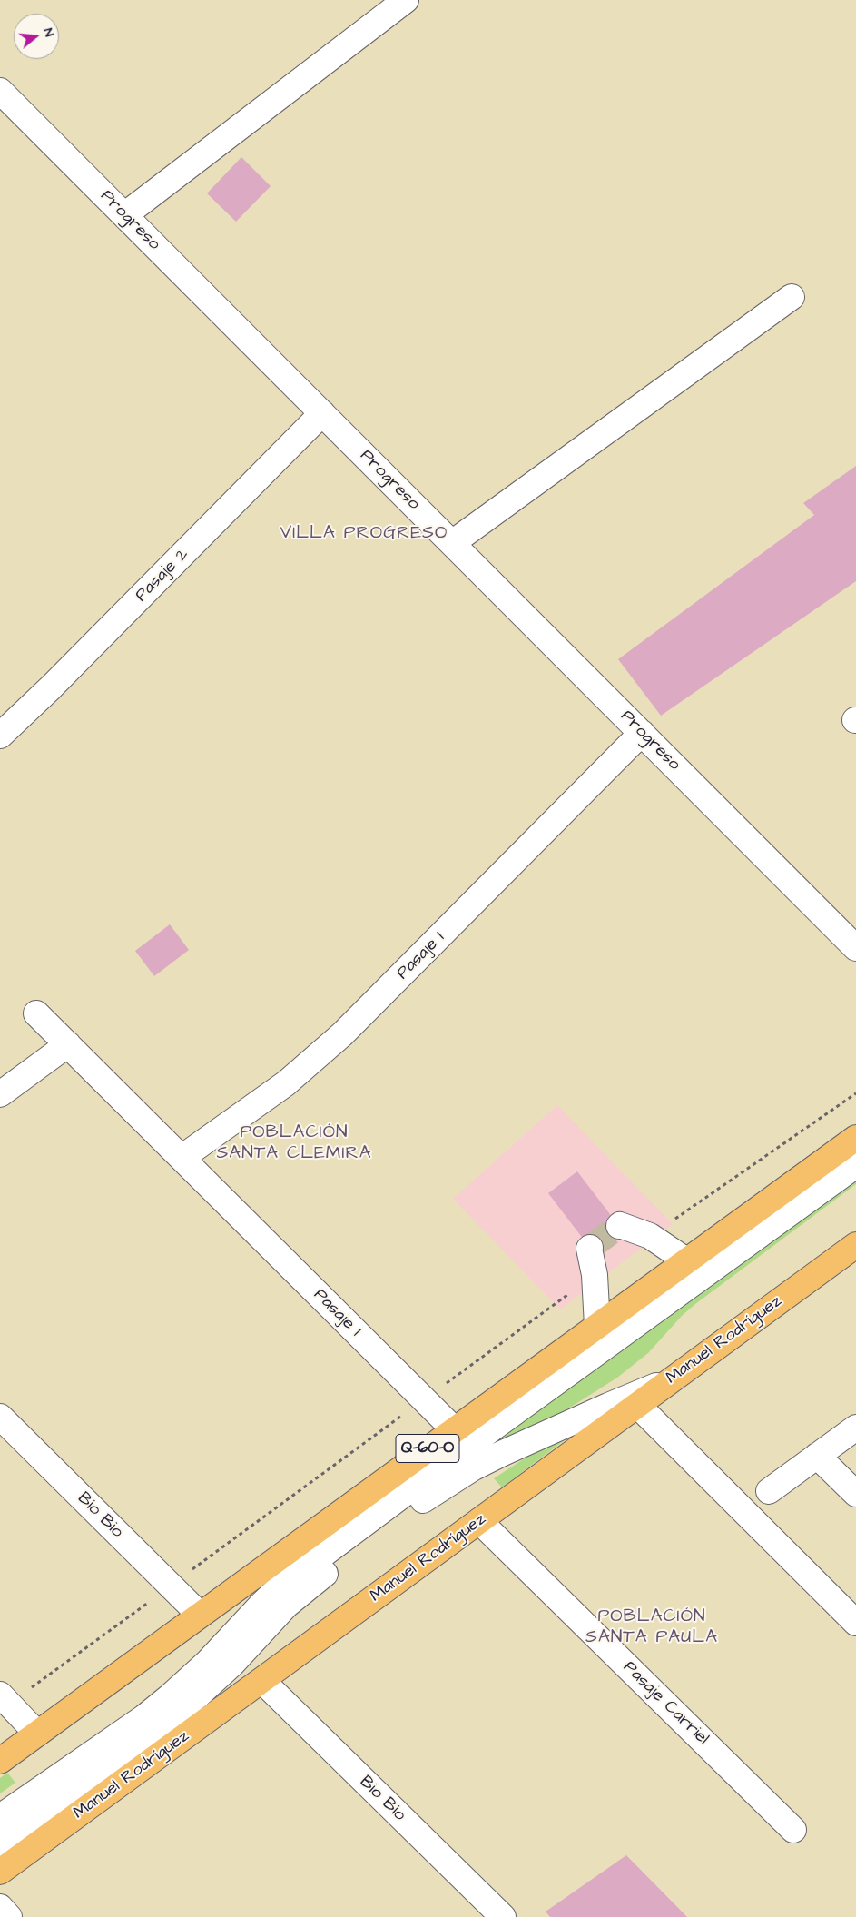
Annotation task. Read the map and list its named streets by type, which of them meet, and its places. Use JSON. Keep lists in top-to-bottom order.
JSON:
{
  "streets": {
    "main road": ["Manuel Rodríguez", "Q-60-O"],
    "street": [
      "Progreso",
      "Pasaje 2",
      "Pasaje 1",
      "Bio Bio",
      "Pasaje Carriel"
    ]
  },
  "crossings": [
    ["Progreso", "Pasaje 2"],
    ["Progreso", "Pasaje 1"],
    ["Pasaje 1", "Q-60-O"],
    ["Manuel Rodríguez", "Bio Bio"],
    ["Manuel Rodríguez", "Pasaje Carriel"],
    ["Q-60-O", "Bio Bio"]
  ],
  "districts": ["VILLA PROGRESO", "POBLACIÓN SANTA CLEMIRA", "POBLACIÓN SANTA PAULA"],
  "north": "right"
}
